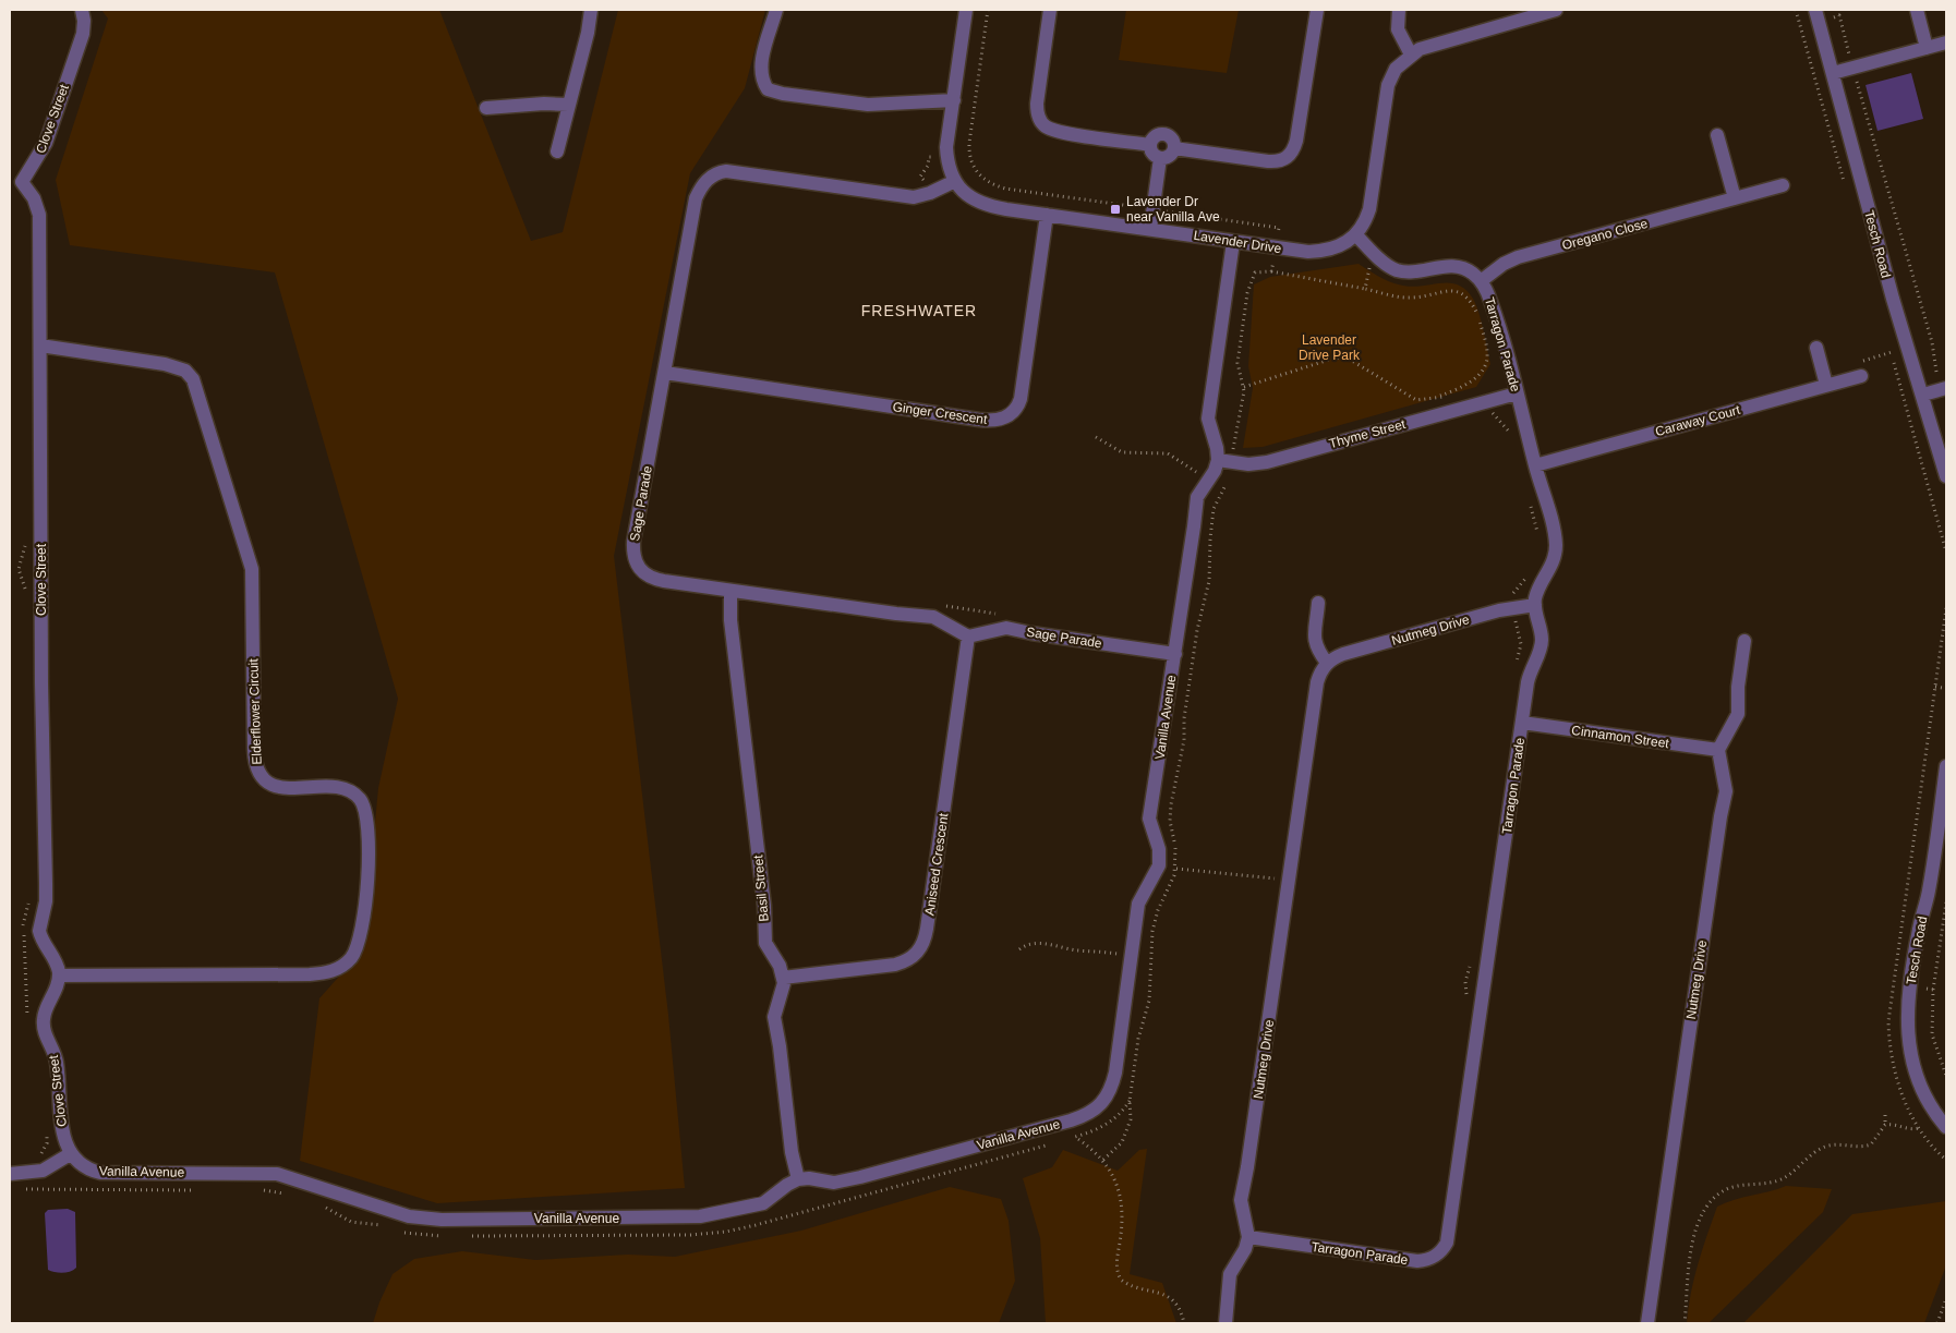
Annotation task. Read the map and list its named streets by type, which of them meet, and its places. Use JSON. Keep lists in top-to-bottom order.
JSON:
{
  "streets": {
    "street": [
      "Clove Street",
      "Oregano Close",
      "Lavender Drive",
      "Tesch Road",
      "Tarragon Parade",
      "Ginger Crescent",
      "Caraway Court",
      "Thyme Street",
      "Sage Parade",
      "Nutmeg Drive",
      "Elderflower Circuit",
      "Vanilla Avenue",
      "Cinnamon Street",
      "Aniseed Crescent",
      "Basil Street"
    ]
  },
  "crossings": [
    ["Clove Street", "Elderflower Circuit"],
    ["Clove Street", "Vanilla Avenue"],
    ["Oregano Close", "Tarragon Parade"],
    ["Lavender Drive", "Tarragon Parade"],
    ["Lavender Drive", "Ginger Crescent"],
    ["Lavender Drive", "Sage Parade"],
    ["Tarragon Parade", "Caraway Court"],
    ["Tarragon Parade", "Thyme Street"],
    ["Tarragon Parade", "Nutmeg Drive"],
    ["Tarragon Parade", "Cinnamon Street"],
    ["Ginger Crescent", "Sage Parade"],
    ["Thyme Street", "Vanilla Avenue"],
    ["Sage Parade", "Vanilla Avenue"],
    ["Sage Parade", "Aniseed Crescent"],
    ["Sage Parade", "Basil Street"],
    ["Nutmeg Drive", "Cinnamon Street"],
    ["Aniseed Crescent", "Basil Street"]
  ],
  "districts": ["FRESHWATER"],
  "parks": ["Lavender Drive Park"],
  "places": {
    "transit": ["Lavender Dr near Vanilla Ave"]
  }
}
